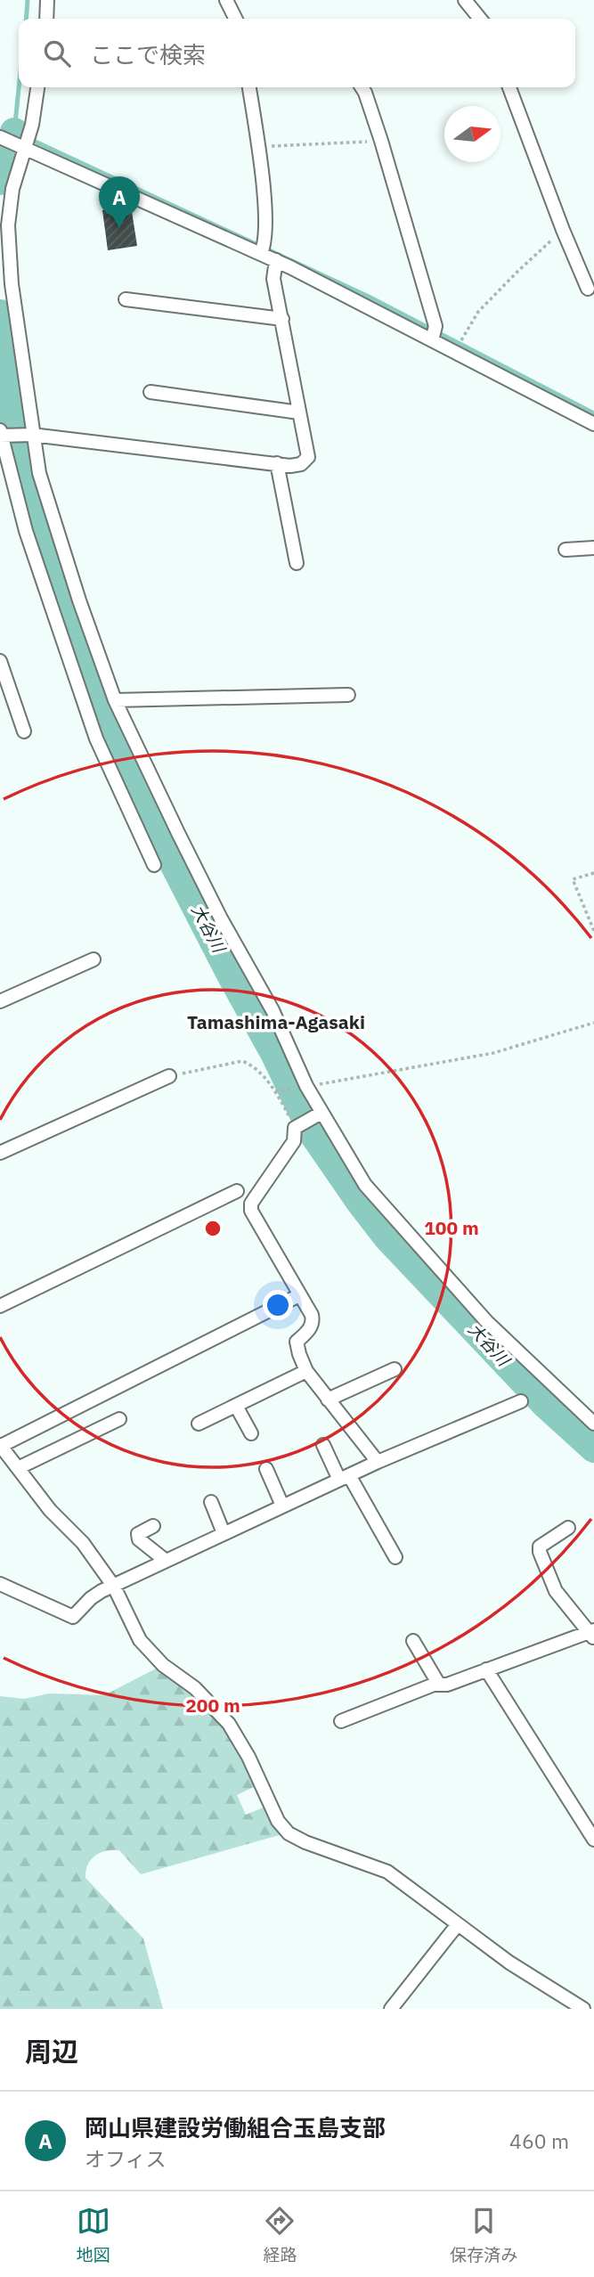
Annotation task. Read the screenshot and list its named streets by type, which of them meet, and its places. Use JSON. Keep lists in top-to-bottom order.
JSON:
{
  "districts": ["Tamashima-Agasaki"],
  "water": ["大谷川"],
  "north": "right",
  "page": {
    "search": "ここで検索",
    "pins": "A",
    "heading": "周辺",
    "list": [
      {
        "mark": "A",
        "name": "岡山県建設労働組合玉島支部",
        "note": "オフィス",
        "value": "460 m"
      }
    ],
    "nav": ["地図", "経路", "保存済み"]
  },
  "rings": ["100 m", "200 m"]
}
